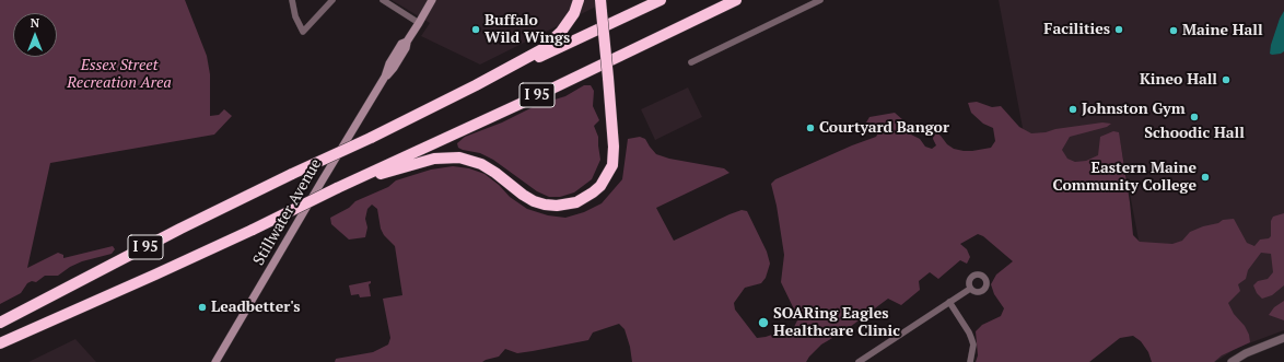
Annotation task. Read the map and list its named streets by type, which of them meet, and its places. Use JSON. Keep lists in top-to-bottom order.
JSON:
{
  "streets": {
    "highway": ["I 95"],
    "main road": ["Stillwater Avenue"]
  },
  "parks": ["Essex Street Recreation Area"],
  "places": [
    "Buffalo Wild Wings",
    "Facilities",
    "Maine Hall",
    "Kineo Hall",
    "Johnston Gym",
    "Schoodic Hall",
    "Courtyard Bangor",
    "Eastern Maine Community College",
    "Leadbetter's",
    "SOARing Eagles Healthcare Clinic"
  ],
  "north": "top"
}
